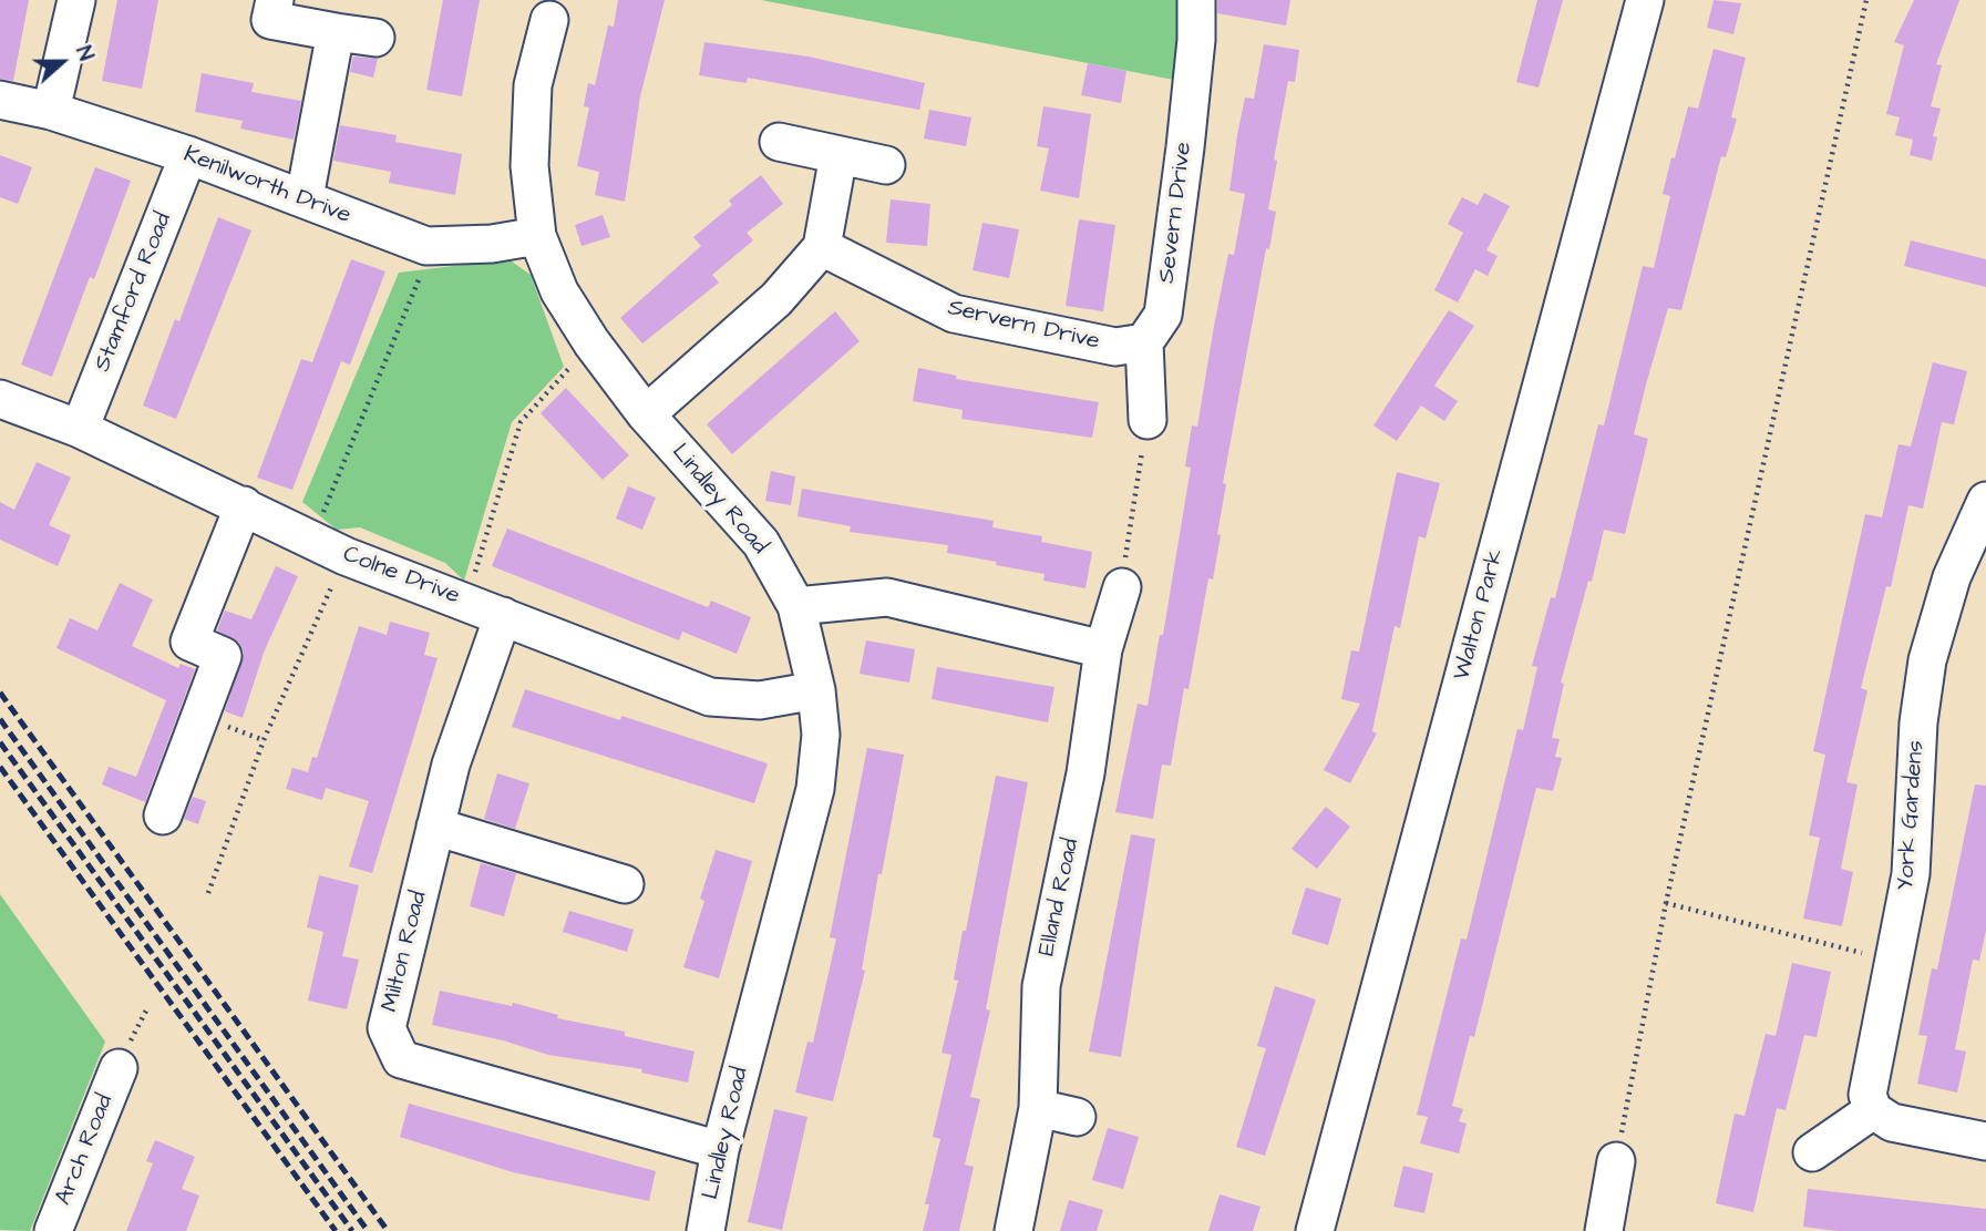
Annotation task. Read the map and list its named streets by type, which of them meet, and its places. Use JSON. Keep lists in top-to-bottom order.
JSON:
{
  "streets": {
    "street": [
      "Kenilworth Drive",
      "Severn Drive",
      "Stamford Road",
      "Servern Drive",
      "Lindley Road",
      "Colne Drive",
      "Walton Park",
      "York Gardens",
      "Elland Road",
      "Milton Road",
      "Arch Road"
    ]
  },
  "crossings": [
    ["Kenilworth Drive", "Stamford Road"],
    ["Kenilworth Drive", "Lindley Road"],
    ["Severn Drive", "Servern Drive"],
    ["Stamford Road", "Colne Drive"],
    ["Lindley Road", "Colne Drive"],
    ["Lindley Road", "Milton Road"],
    ["Colne Drive", "Milton Road"]
  ],
  "north": "right"
}
